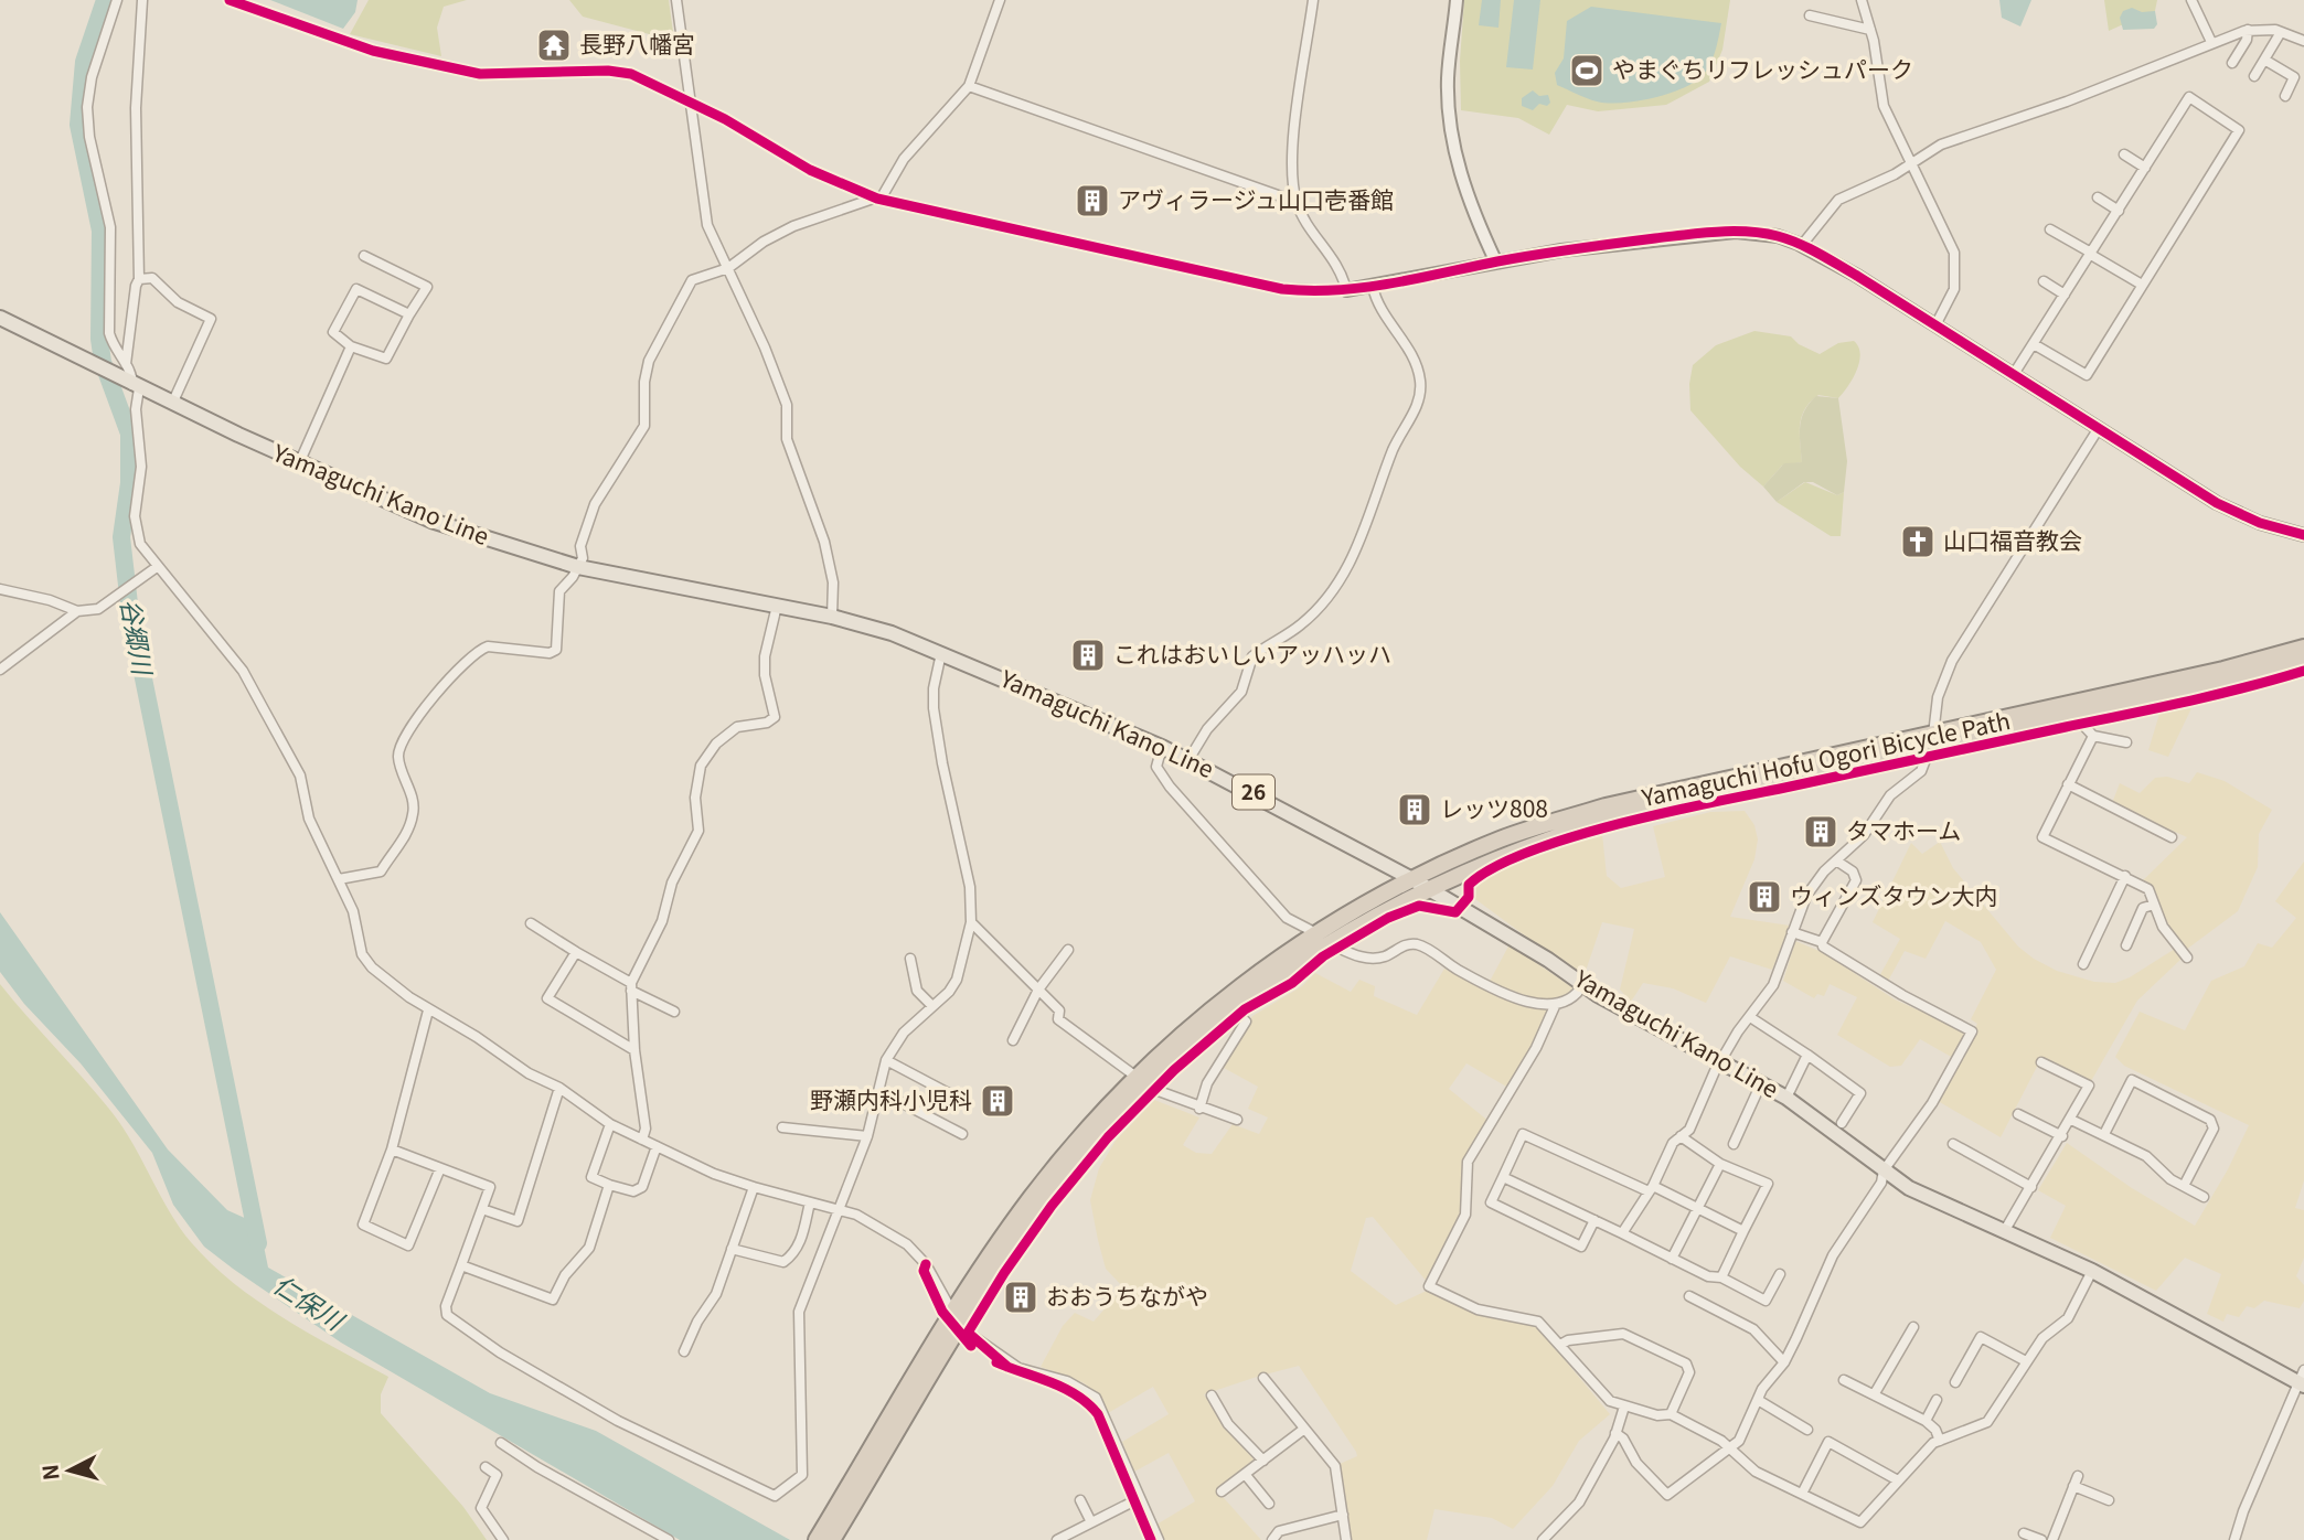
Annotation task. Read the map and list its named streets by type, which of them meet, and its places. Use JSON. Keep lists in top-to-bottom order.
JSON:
{
  "streets": {
    "main road": ["Yamaguchi Kano Line", "26"],
    "cycle path": ["Yamaguchi Hofu Ogori Bicycle Path"]
  },
  "water": ["谷郷川", "仁保川"],
  "places": {
    "temple": ["長野八幡宮"],
    "sports": ["やまぐちリフレッシュパーク"],
    "building": [
      "アヴィラージュ山口壱番館",
      "これはおいしいアッハッハ",
      "レッツ808",
      "タマホーム",
      "ウィンズタウン大内",
      "野瀬内科小児科",
      "おおうちながや"
    ],
    "church": ["山口福音教会"]
  },
  "north": "left"
}
